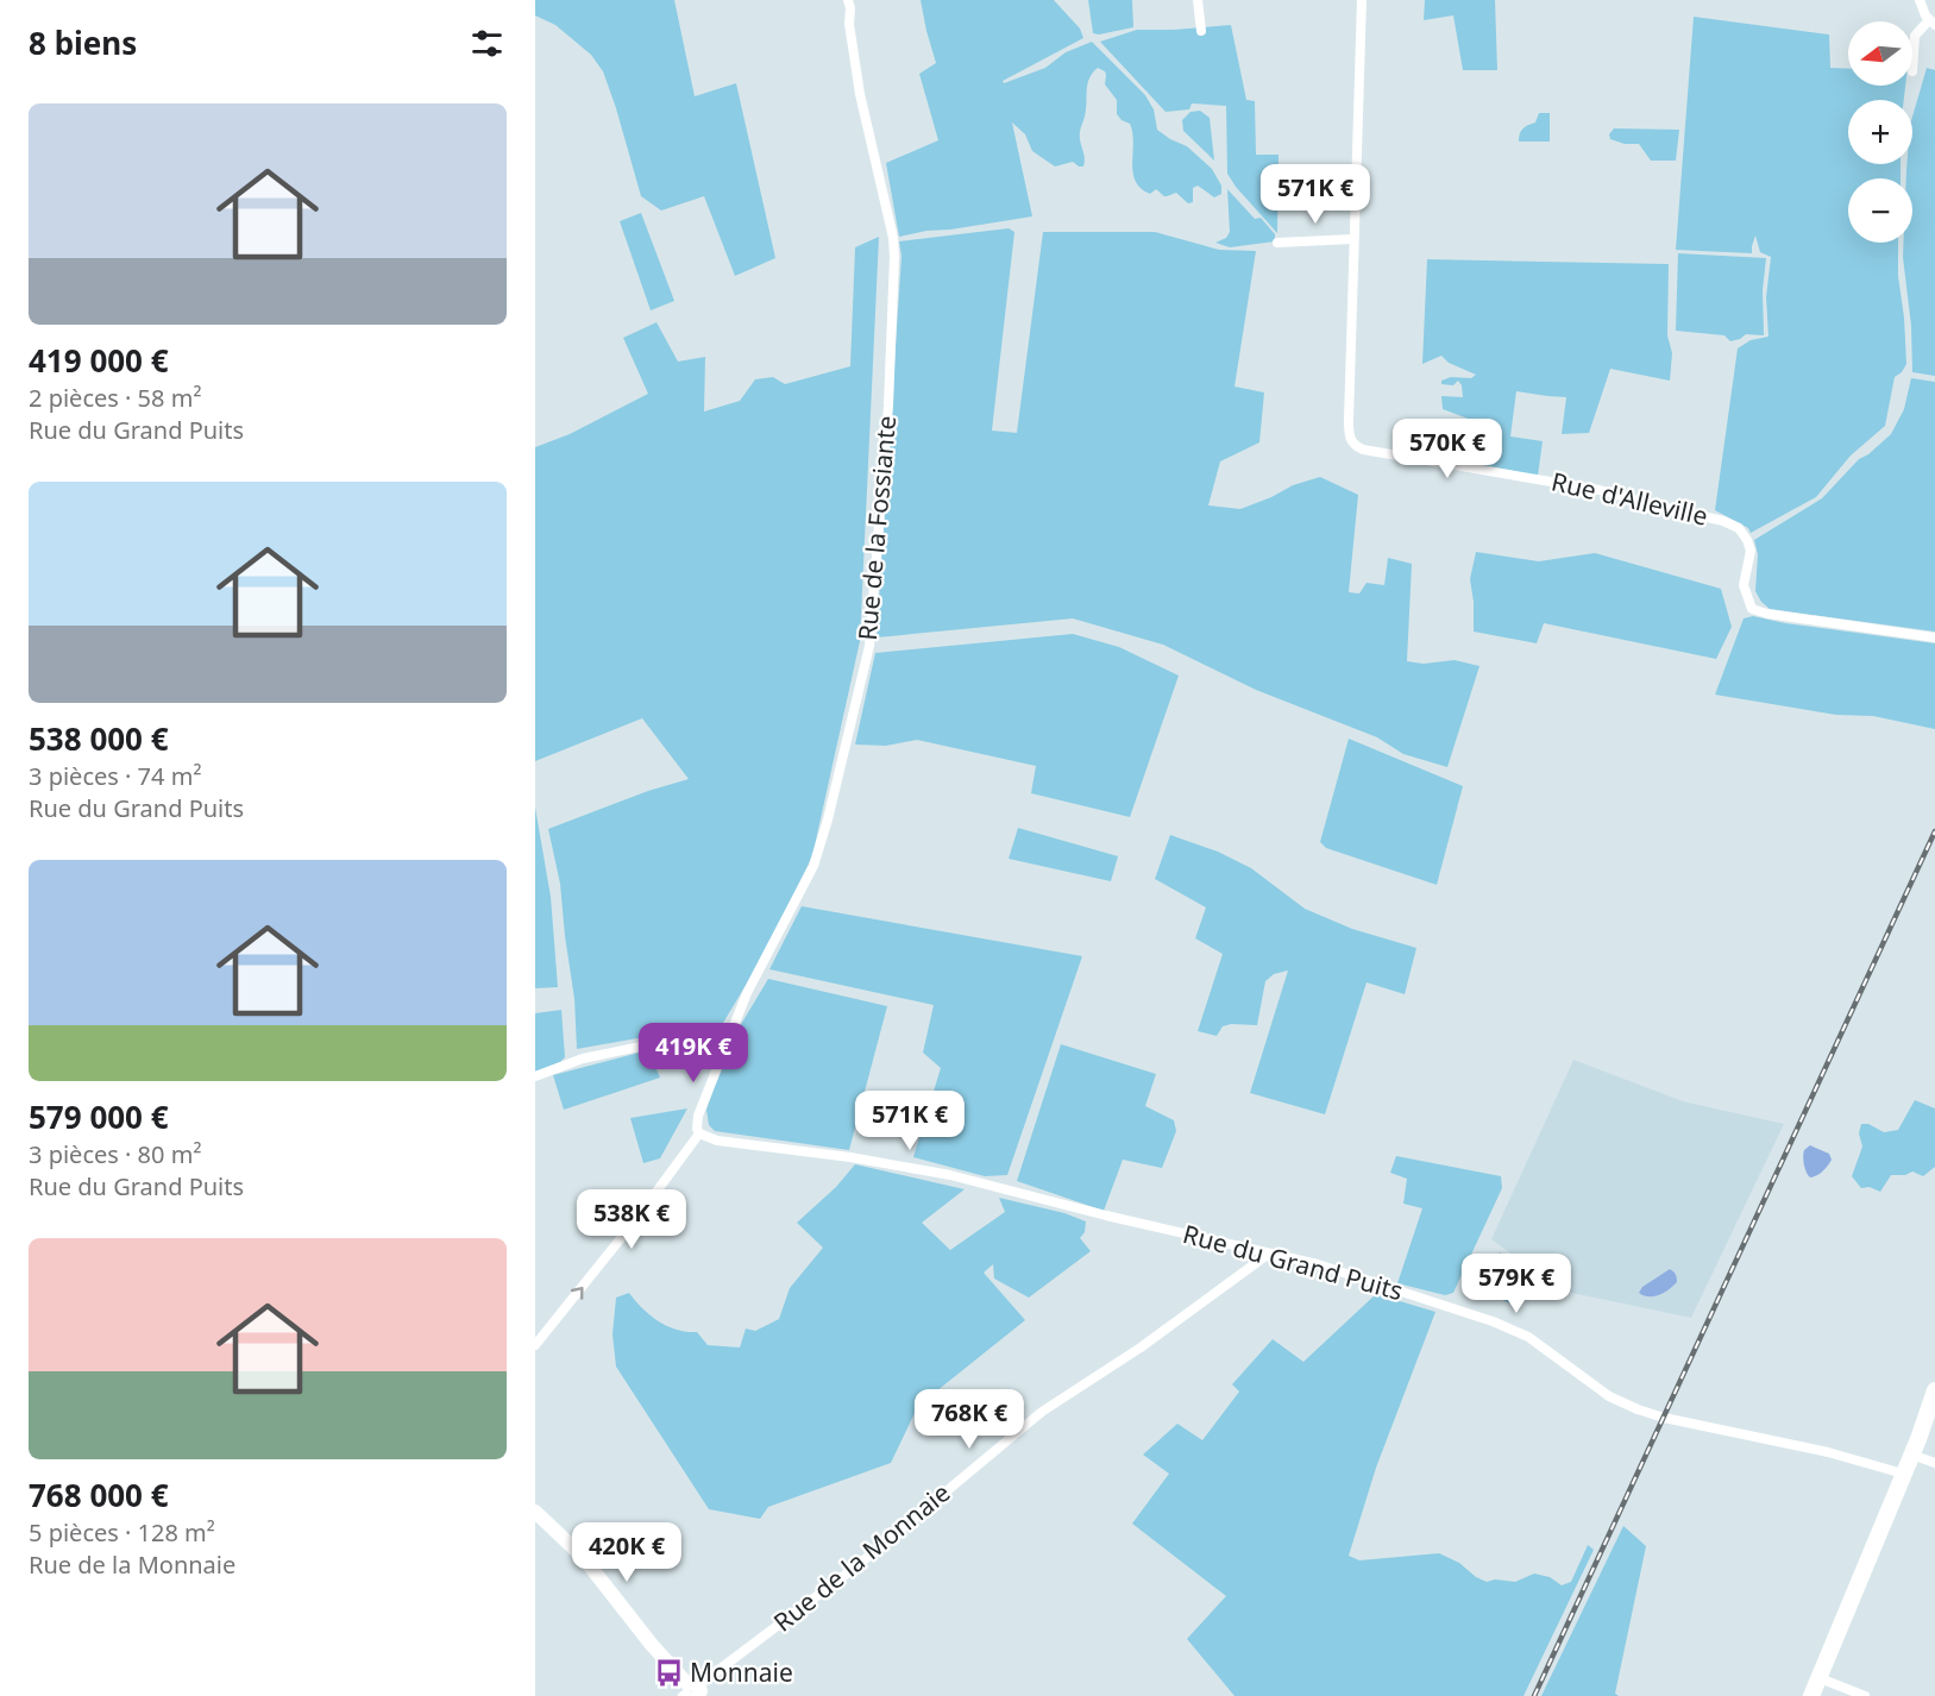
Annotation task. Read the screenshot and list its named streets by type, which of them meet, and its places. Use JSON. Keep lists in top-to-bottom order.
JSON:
{
  "streets": {
    "street": [
      "Rue d'Alleville",
      "Rue de la Fossiante",
      "Rue du Grand Puits",
      "Rue de la Monnaie"
    ]
  },
  "crossings": [
    ["Rue du Grand Puits", "Rue de la Monnaie"]
  ],
  "places": {
    "bus stop": ["Monnaie"]
  },
  "north": "left",
  "page": {
    "heading": "8 biens",
    "map_buttons": ["+", "−"],
    "list": [
      {
        "name": "419 000 €",
        "note": "2 pièces · 58 m² · Rue du Grand Puits"
      },
      {
        "name": "538 000 €",
        "note": "3 pièces · 74 m² · Rue du Grand Puits"
      },
      {
        "name": "579 000 €",
        "note": "3 pièces · 80 m² · Rue du Grand Puits"
      },
      {
        "name": "768 000 €",
        "note": "5 pièces · 128 m² · Rue de la Monnaie"
      }
    ],
    "price": [
      "571K €",
      "570K €",
      "419K €",
      "571K €",
      "538K €",
      "579K €",
      "768K €",
      "420K €"
    ]
  }
}
